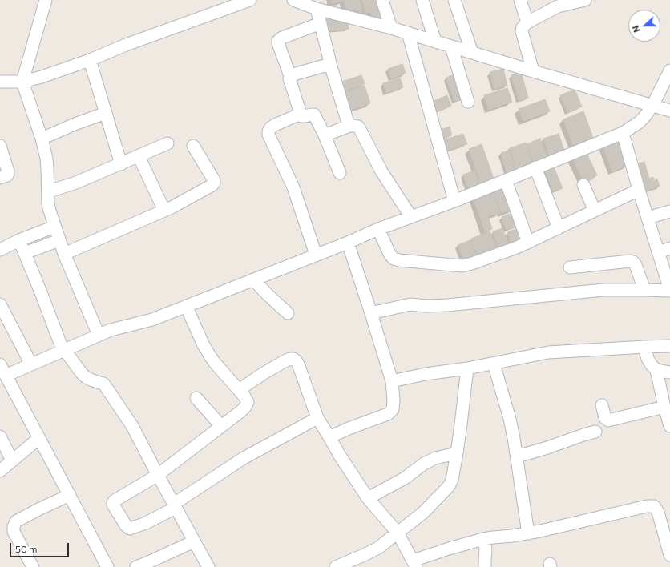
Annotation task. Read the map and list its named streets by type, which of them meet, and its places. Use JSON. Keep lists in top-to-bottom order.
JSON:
{
  "scale_bar": "50 m",
  "north": "left"
}
